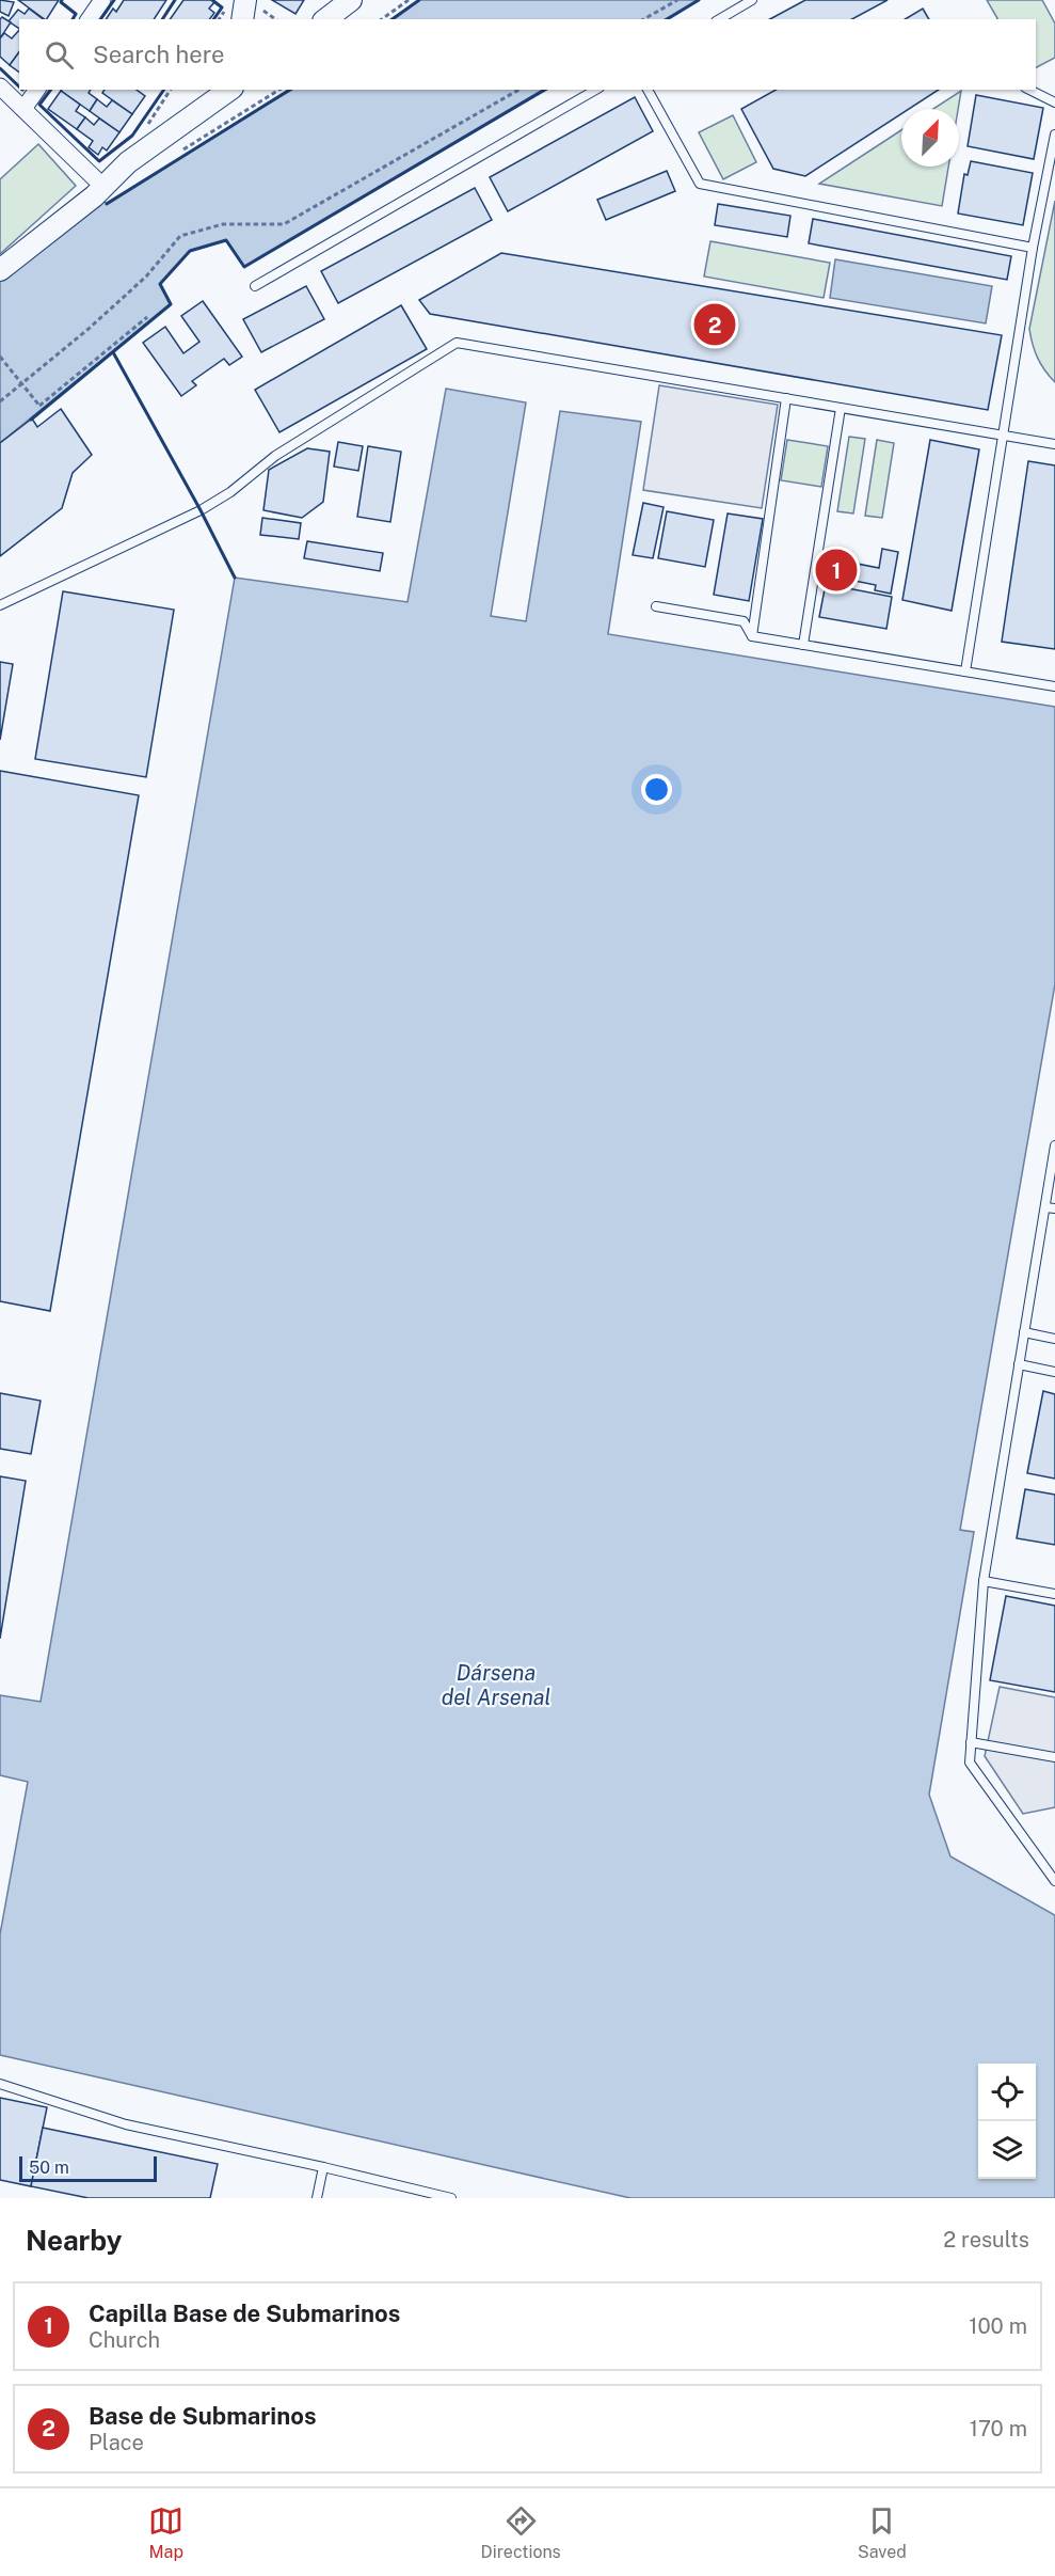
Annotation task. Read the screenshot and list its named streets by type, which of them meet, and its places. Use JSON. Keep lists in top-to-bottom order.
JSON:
{
  "water": ["Dársena del Arsenal"],
  "scale_bar": "50 m",
  "north": "top right",
  "page": {
    "search": "Search here",
    "pins": ["2", "1"],
    "scale": "50 m",
    "heading": ["Nearby", "2 results"],
    "list": [
      {
        "mark": "1",
        "name": "Capilla Base de Submarinos",
        "note": "Church",
        "value": "100 m"
      },
      {
        "mark": "2",
        "name": "Base de Submarinos",
        "note": "Place",
        "value": "170 m"
      }
    ],
    "nav": ["Map", "Directions", "Saved"]
  }
}
